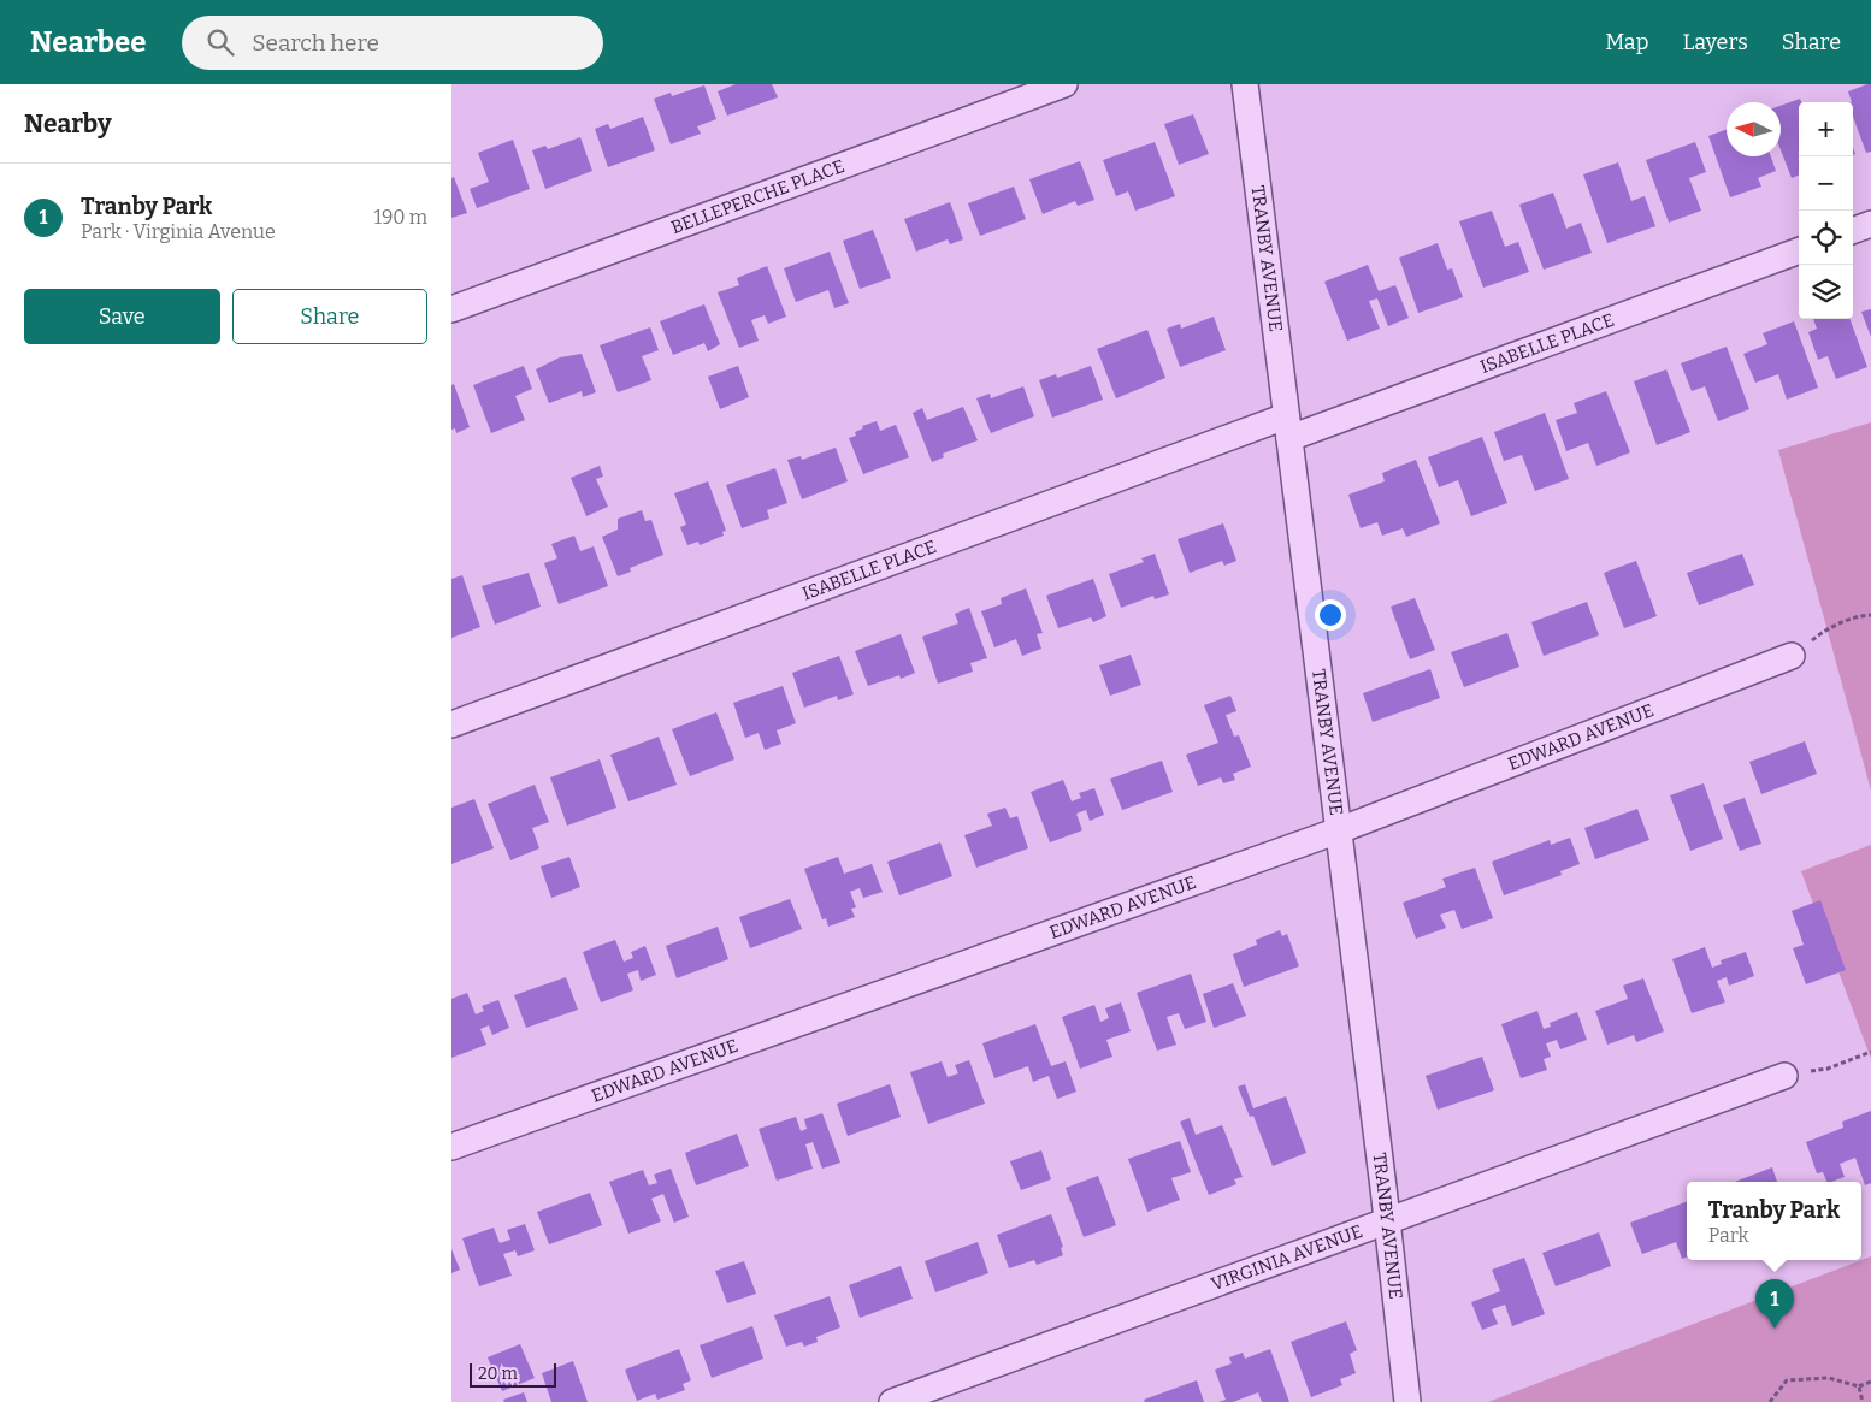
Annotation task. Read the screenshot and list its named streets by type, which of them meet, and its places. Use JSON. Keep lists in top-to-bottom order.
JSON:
{
  "streets": {
    "street": [
      "BELLEPERCHE PLACE",
      "TRANBY AVENUE",
      "ISABELLE PLACE",
      "EDWARD AVENUE",
      "VIRGINIA AVENUE"
    ]
  },
  "crossings": [
    ["TRANBY AVENUE", "ISABELLE PLACE"],
    ["TRANBY AVENUE", "EDWARD AVENUE"],
    ["TRANBY AVENUE", "VIRGINIA AVENUE"]
  ],
  "scale_bar": "20 m",
  "north": "left",
  "page": {
    "header": "Nearbee",
    "search": "Search here",
    "nav": ["Map", "Layers", "Share"],
    "heading": "Nearby",
    "map_buttons": ["+", "−"],
    "list": [
      {
        "mark": "1",
        "name": "Tranby Park",
        "note": "Park · Virginia Avenue",
        "value": "190 m"
      }
    ],
    "buttons": ["Save", "Share"],
    "popup": ["Tranby Park", "Park"],
    "pins": "1",
    "scale": "20 m"
  }
}
